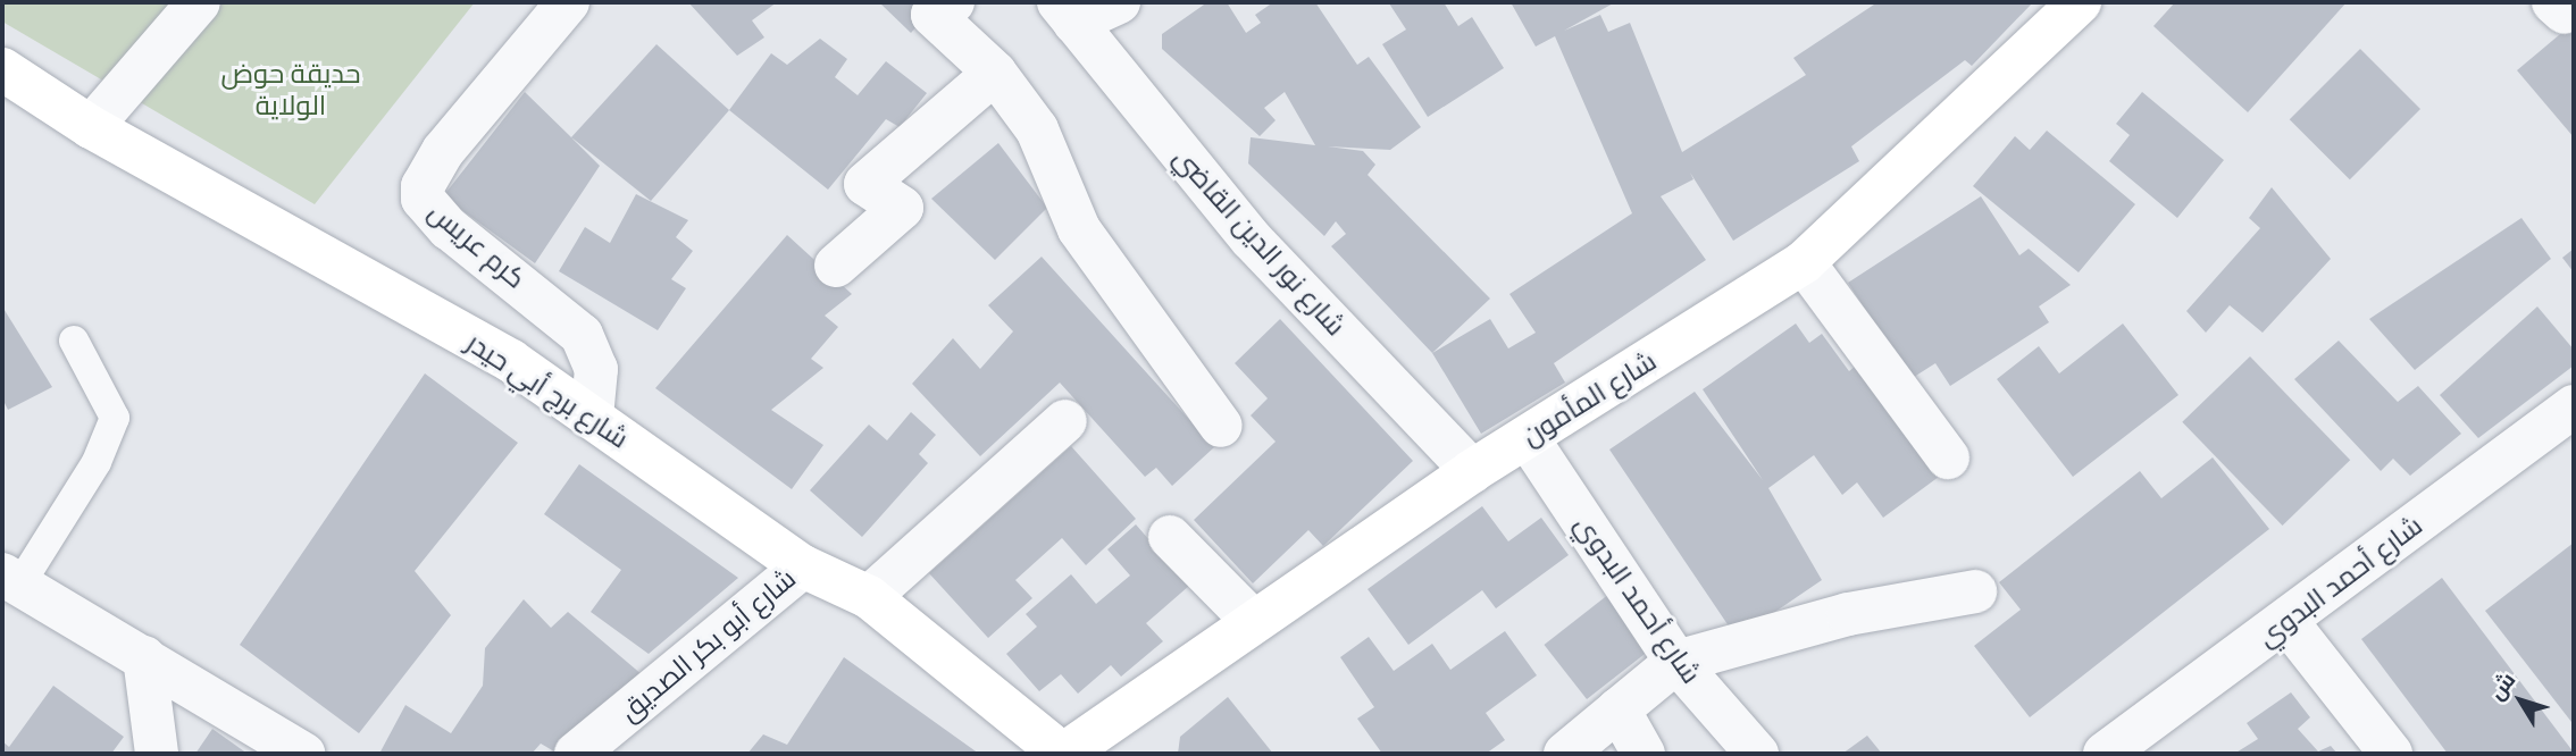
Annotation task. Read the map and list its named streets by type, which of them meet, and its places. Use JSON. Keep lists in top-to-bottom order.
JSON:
{
  "streets": {
    "street": [
      "شارع نور الدين القاضي",
      "كرم عريس",
      "شارع برج أبي حيدر",
      "شارع المأمون",
      "شارع أحمد البدوي",
      "شارع أبو بكر الصديق"
    ]
  },
  "crossings": [
    ["شارع نور الدين القاضي", "شارع المأمون"],
    ["كرم عريس", "شارع برج أبي حيدر"],
    ["شارع برج أبي حيدر", "شارع المأمون"],
    ["شارع برج أبي حيدر", "شارع أبو بكر الصديق"],
    ["شارع المأمون", "شارع أحمد البدوي"]
  ],
  "parks": ["حديقة حوض الولاية"],
  "north": "top left"
}
